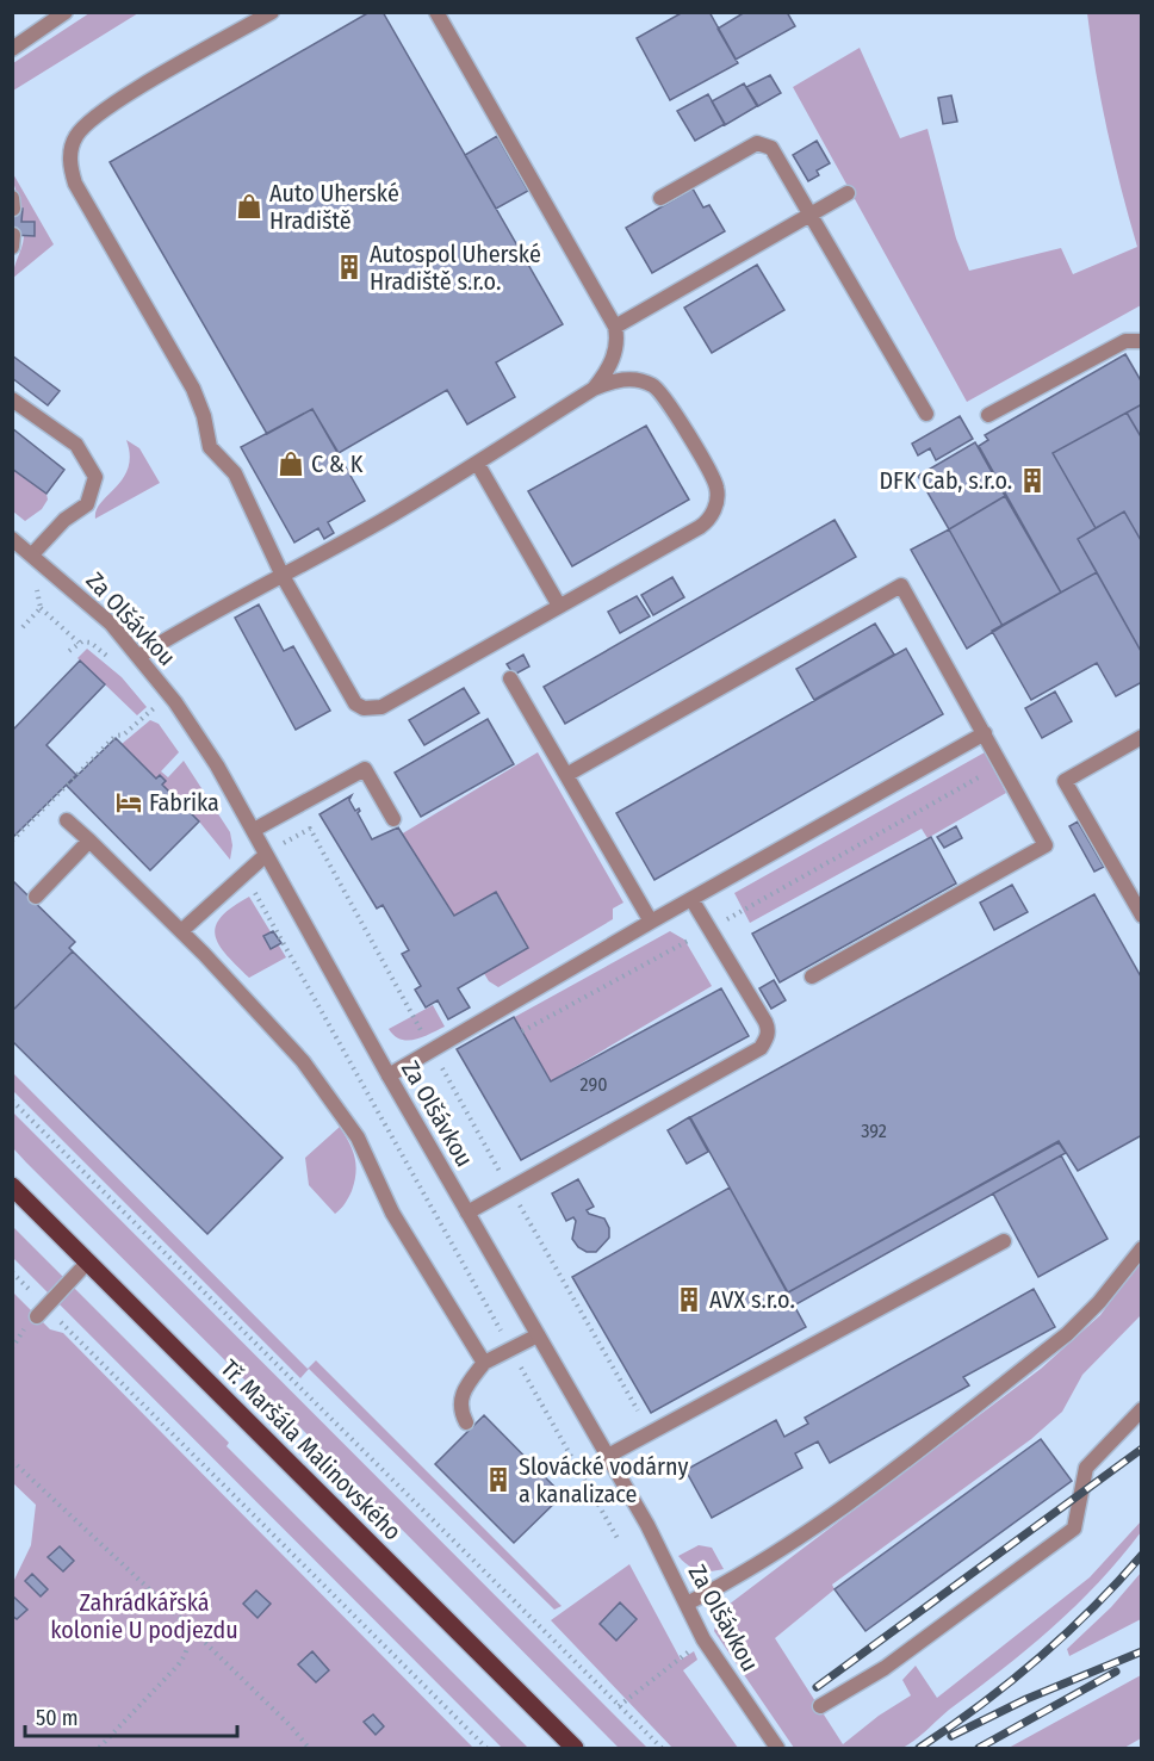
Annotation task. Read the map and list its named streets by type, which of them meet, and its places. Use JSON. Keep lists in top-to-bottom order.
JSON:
{
  "streets": {
    "main road": ["Tř. Maršála Malinovského"],
    "street": ["Za Olšávkou"]
  },
  "parks": ["Zahrádkářská kolonie U podjezdu"],
  "places": {
    "shop": ["Auto Uherské Hradiště", "C & K"],
    "building": [
      "Autospol Uherské Hradiště s.r.o.",
      "DFK Cab, s.r.o.",
      "AVX s.r.o.",
      "Slovácké vodárny a kanalizace"
    ],
    "hotel": ["Fabrika"]
  },
  "house_numbers": ["290", "392"],
  "scale_bar": "50 m"
}
